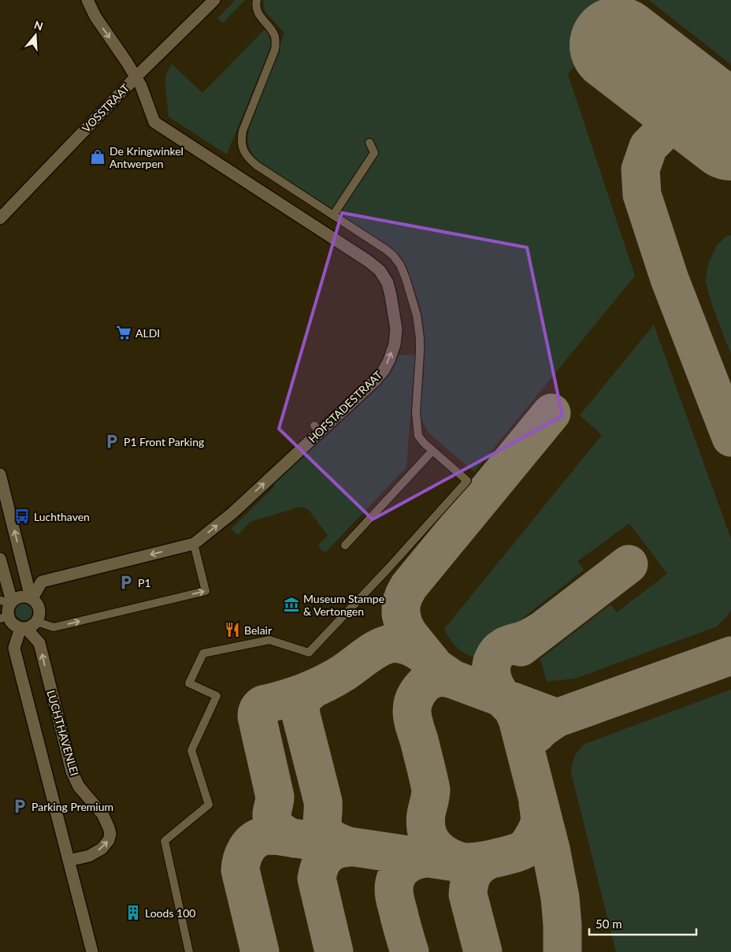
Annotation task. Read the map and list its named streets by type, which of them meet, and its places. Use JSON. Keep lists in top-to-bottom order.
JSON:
{
  "streets": {
    "street": ["VOSSTRAAT", "HOFSTADESTRAAT", "LUCHTHAVENLEI"]
  },
  "crossings": [
    ["VOSSTRAAT", "HOFSTADESTRAAT"],
    ["HOFSTADESTRAAT", "LUCHTHAVENLEI"]
  ],
  "places": {
    "shop": ["De Kringwinkel Antwerpen"],
    "supermarket": ["ALDI"],
    "parking": ["P1 Front Parking", "P1", "Parking Premium"],
    "bus stop": ["Luchthaven"],
    "museum": ["Museum Stampe & Vertongen"],
    "restaurant": ["Belair"],
    "building": ["Loods 100"]
  },
  "scale_bar": "50 m",
  "north": "top"
}
